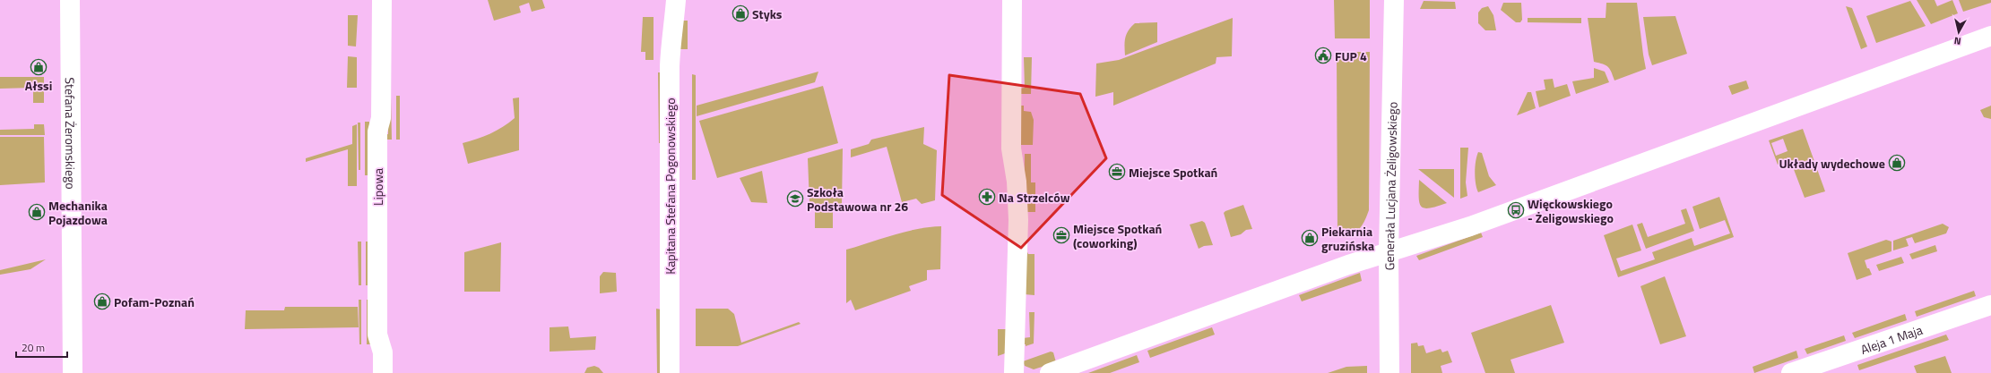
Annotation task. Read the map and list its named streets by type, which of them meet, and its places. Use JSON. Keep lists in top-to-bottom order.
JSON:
{
  "streets": {
    "street": [
      "Stefana Żeromskiego",
      "Kapitana Stefana Pogonowskiego",
      "Generała Lucjana Żeligowskiego",
      "Lipowa",
      "Aleja 1 Maja"
    ]
  },
  "places": {
    "shop": [
      "Styks",
      "Ałssi",
      "Układy wydechowe",
      "Mechanika Pojazdowa",
      "Piekarnia gruzińska",
      "Pofam-Poznań"
    ],
    "public building": ["FUP 4"],
    "office": ["Miejsce Spotkań", "Miejsce Spotkań (coworking)"],
    "pharmacy": ["Na Strzelców"],
    "school or university": ["Szkoła Podstawowa nr 26"],
    "bus stop": ["Więckowskiego - Żeligowskiego"]
  },
  "scale_bar": "20 m",
  "north": "bottom"
}
